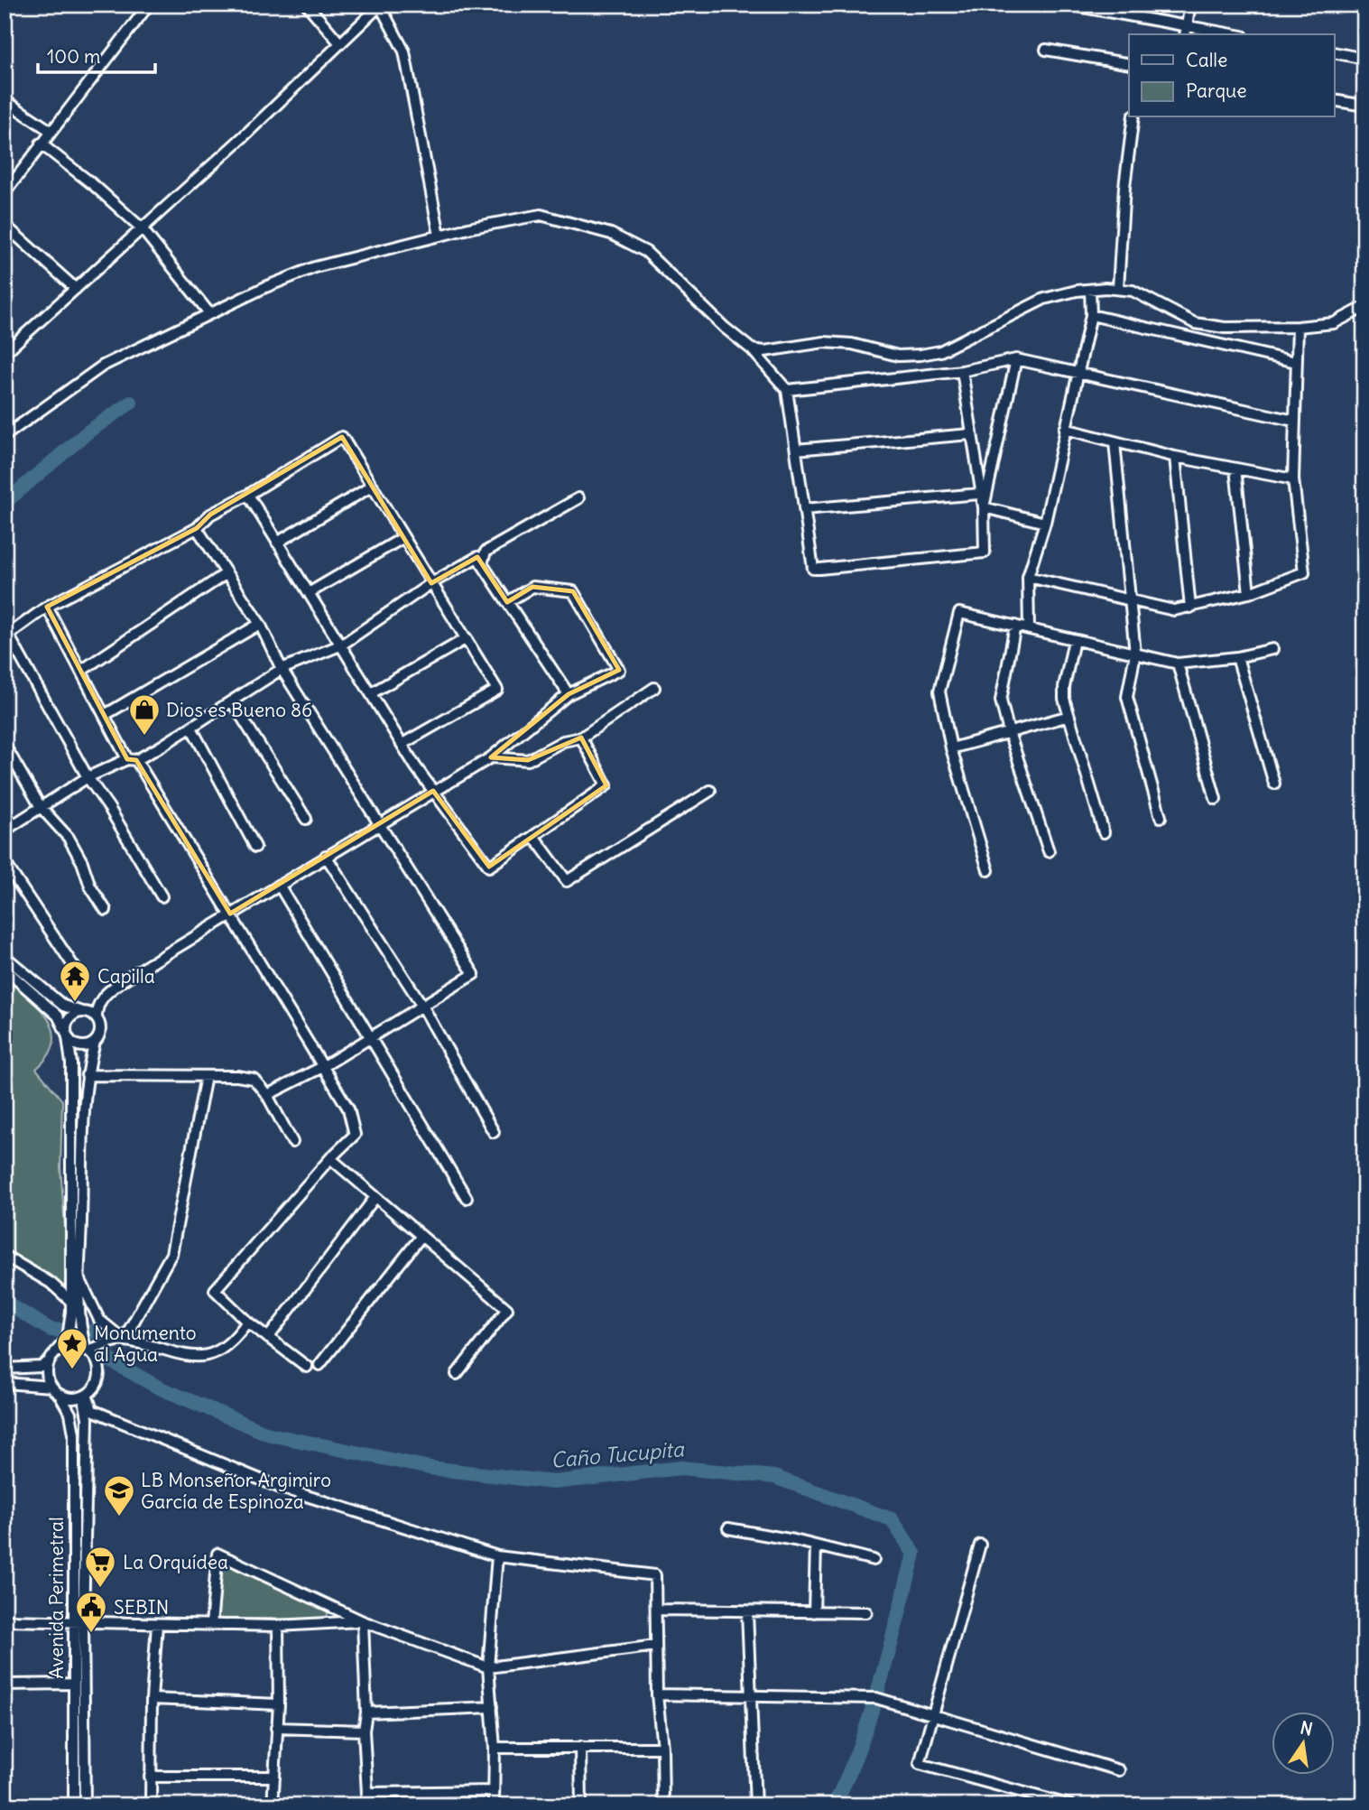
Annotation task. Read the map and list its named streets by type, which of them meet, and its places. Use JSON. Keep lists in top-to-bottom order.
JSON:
{
  "streets": {
    "street": ["Avenida Perimetral"]
  },
  "water": ["Caño Tucupita"],
  "places": {
    "shop": ["Dios es Bueno 86"],
    "temple": ["Capilla"],
    "place": ["Monumento al Agua"],
    "school or university": ["LB Monseñor Argimiro García de Espinoza"],
    "supermarket": ["La Orquídea"],
    "public building": ["SEBIN"]
  },
  "legend": ["Calle", "Parque"],
  "scale_bar": "100 m",
  "north": "top"
}
